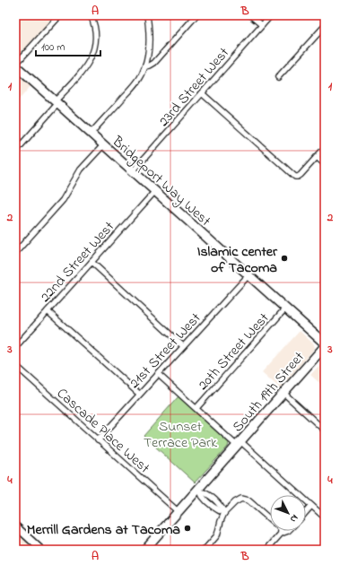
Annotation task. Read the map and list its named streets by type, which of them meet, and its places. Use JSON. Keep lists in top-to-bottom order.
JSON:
{
  "streets": {
    "main road": ["Bridgeport Way West", "South 19th Street"],
    "street": [
      "23rd Street West",
      "22nd Street West",
      "21st Street West",
      "20th Street West",
      "Cascade Place West"
    ]
  },
  "crossings": [
    ["23rd Street West", "Bridgeport Way West"],
    ["Bridgeport Way West", "22nd Street West"],
    ["Bridgeport Way West", "21st Street West"],
    ["Bridgeport Way West", "20th Street West"],
    ["Bridgeport Way West", "South 19th Street"],
    ["21st Street West", "Cascade Place West"],
    ["South 19th Street", "Cascade Place West"]
  ],
  "parks": ["Sunset Terrace Park"],
  "places": ["Islamic center of Tacoma", "Merrill Gardens at Tacoma"],
  "scale_bar": "100 m",
  "north": "bottom right",
  "grid": {
    "columns": ["A", "B"],
    "rows": [
      "1",
      "2",
      "3",
      "4"
    ]
  }
}
